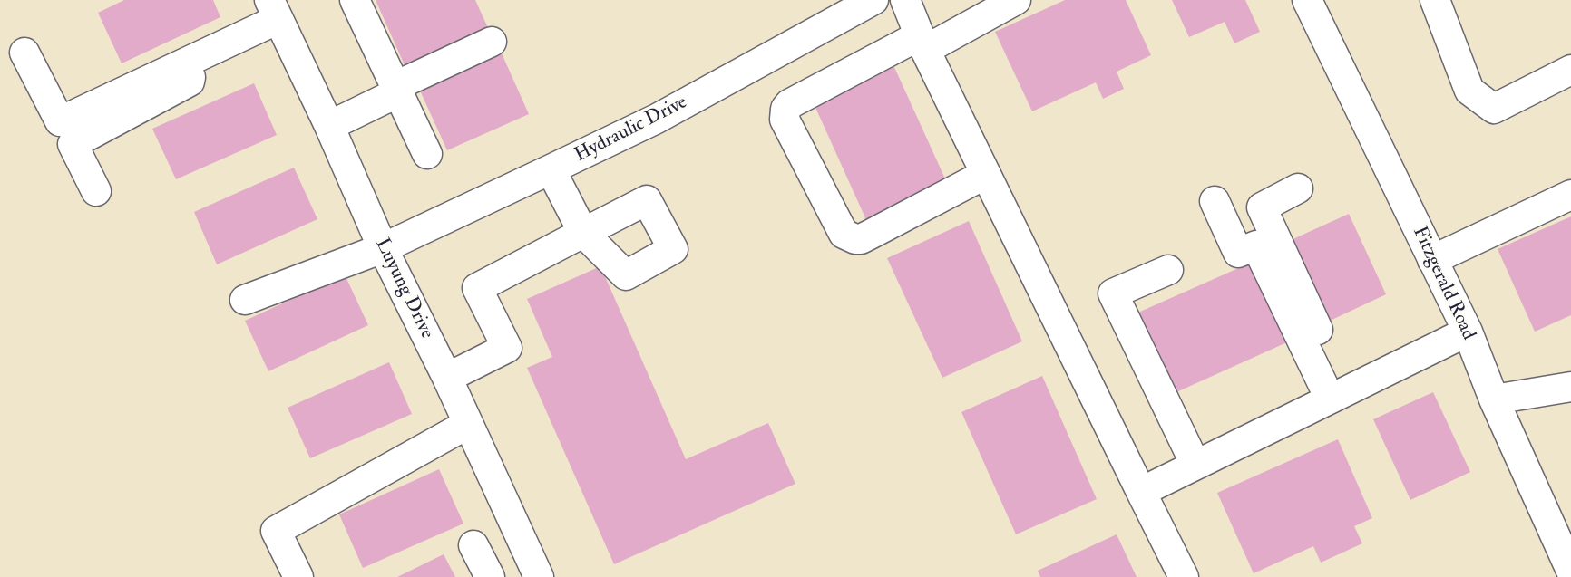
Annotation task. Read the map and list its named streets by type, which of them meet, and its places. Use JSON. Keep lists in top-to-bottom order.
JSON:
{
  "streets": {
    "street": ["Hydraulic Drive", "Fitzgerald Road", "Luyung Drive"]
  },
  "crossings": [
    ["Hydraulic Drive", "Luyung Drive"]
  ]
}
